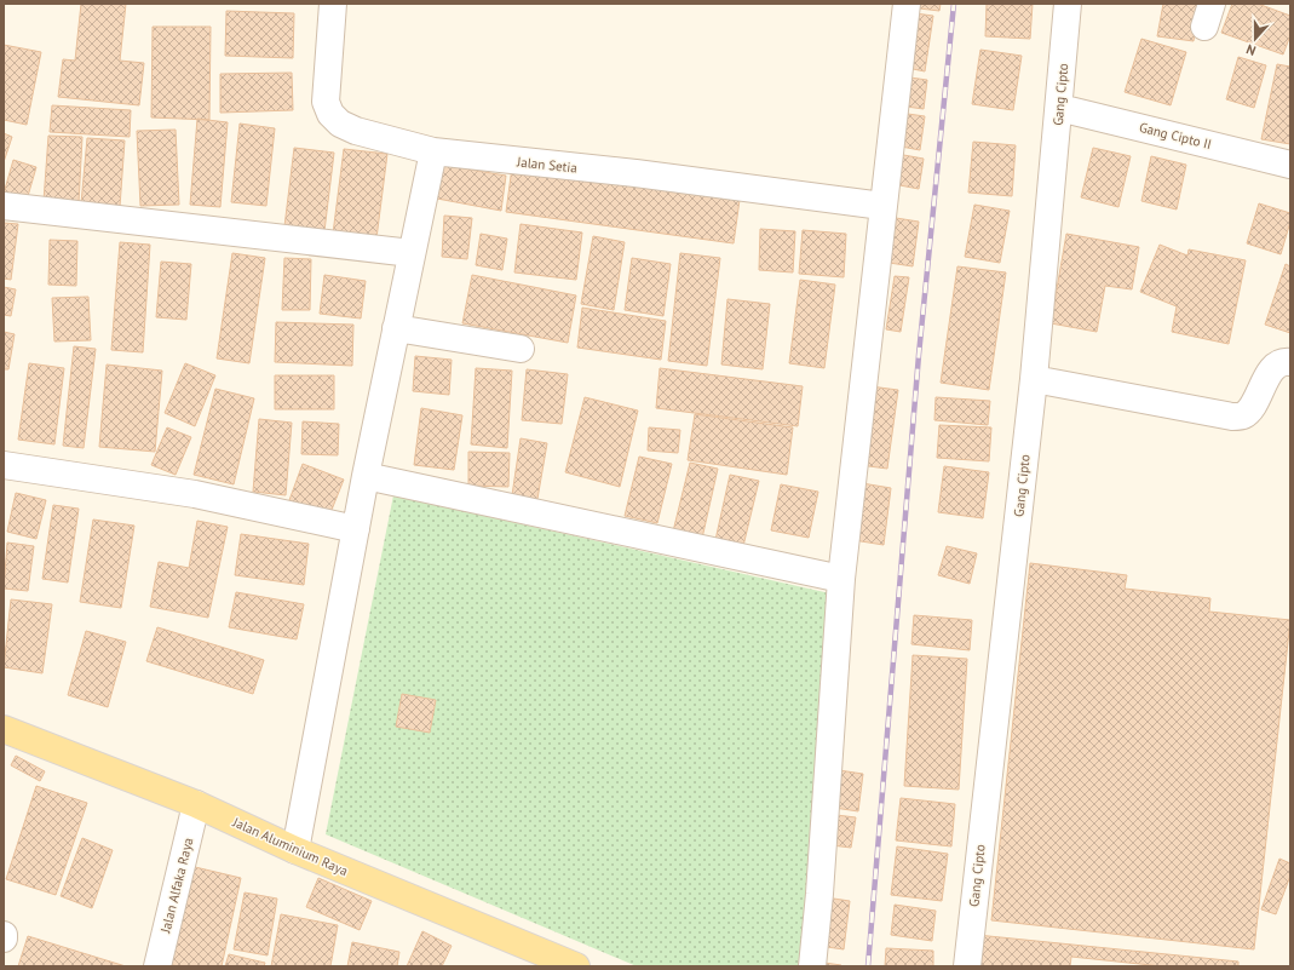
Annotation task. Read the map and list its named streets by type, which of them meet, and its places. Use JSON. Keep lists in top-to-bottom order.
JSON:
{
  "streets": {
    "main road": ["Jalan Aluminium Raya"],
    "street": [
      "Gang Cipto",
      "Gang Cipto II",
      "Jalan Setia",
      "Jalan Alfaka Raya"
    ]
  },
  "crossings": [
    ["Gang Cipto", "Gang Cipto II"],
    ["Jalan Aluminium Raya", "Jalan Alfaka Raya"]
  ],
  "north": "bottom"
}
